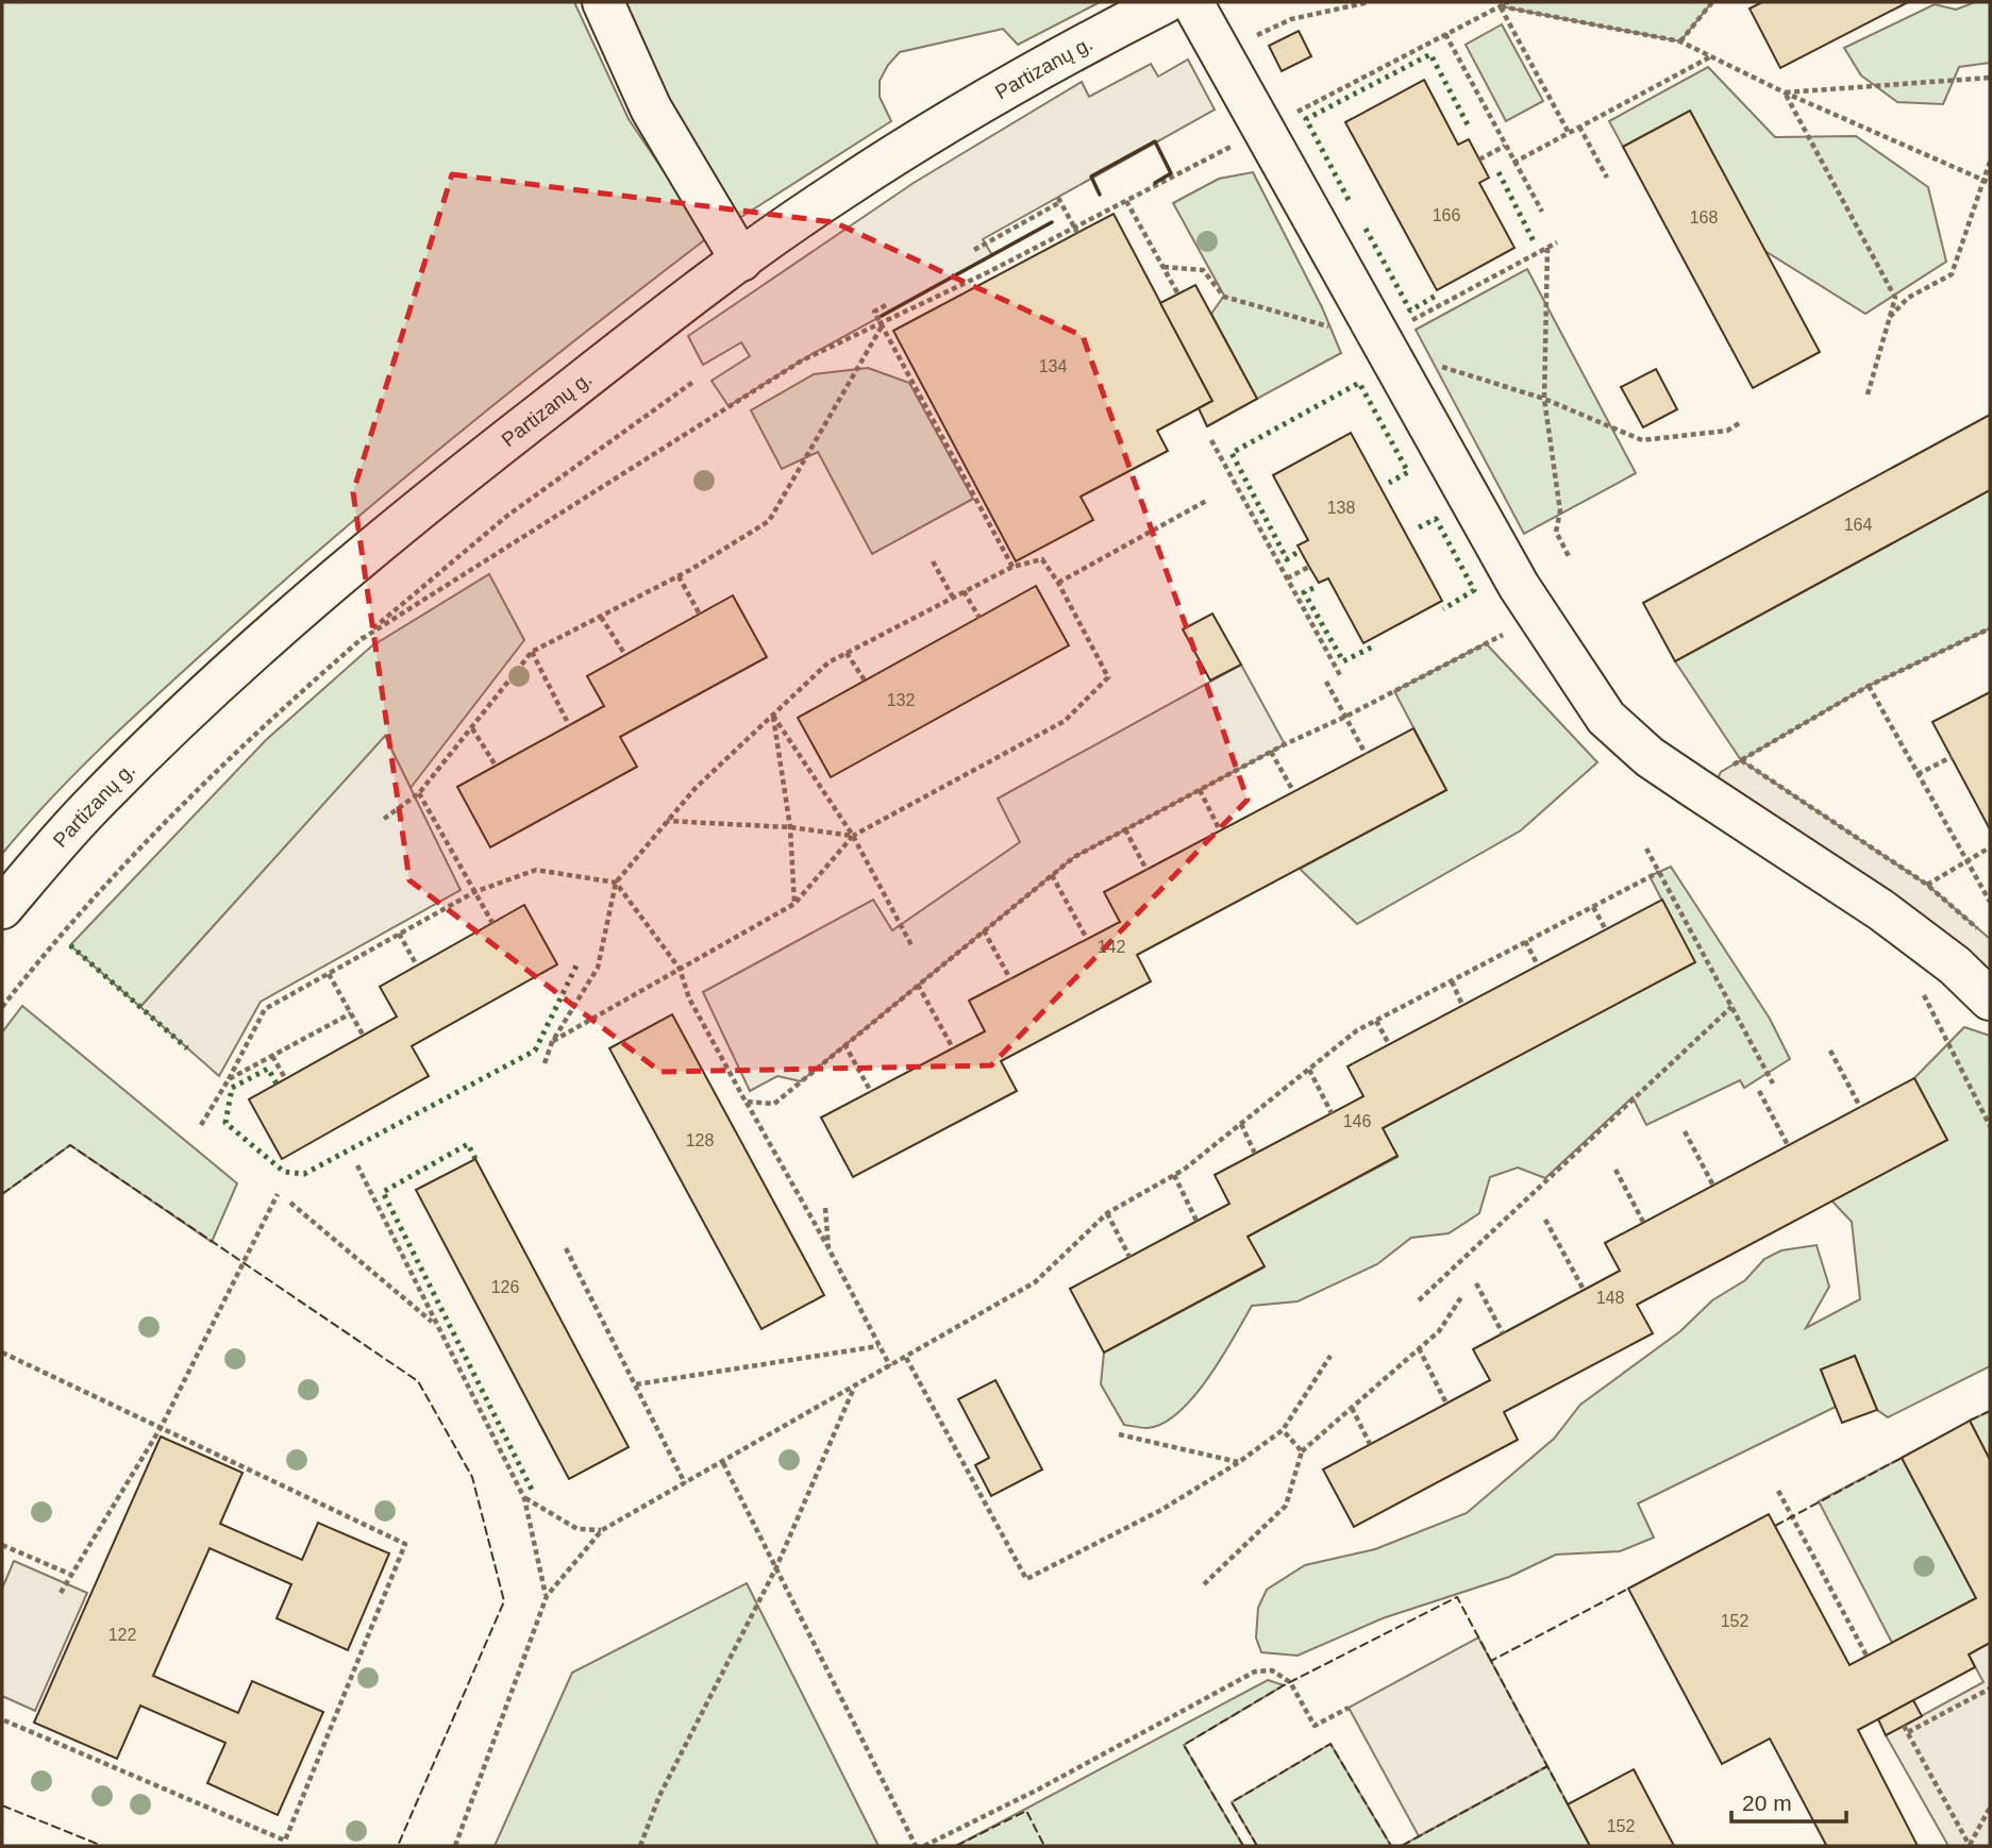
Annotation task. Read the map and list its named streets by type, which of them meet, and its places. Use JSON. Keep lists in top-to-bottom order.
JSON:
{
  "streets": {
    "street": ["Partizanų g."]
  },
  "house_numbers": [
    "166",
    "168",
    "134",
    "138",
    "164",
    "132",
    "142",
    "146",
    "128",
    "126",
    "148",
    "152",
    "122",
    "152"
  ],
  "scale_bar": "20 m"
}
